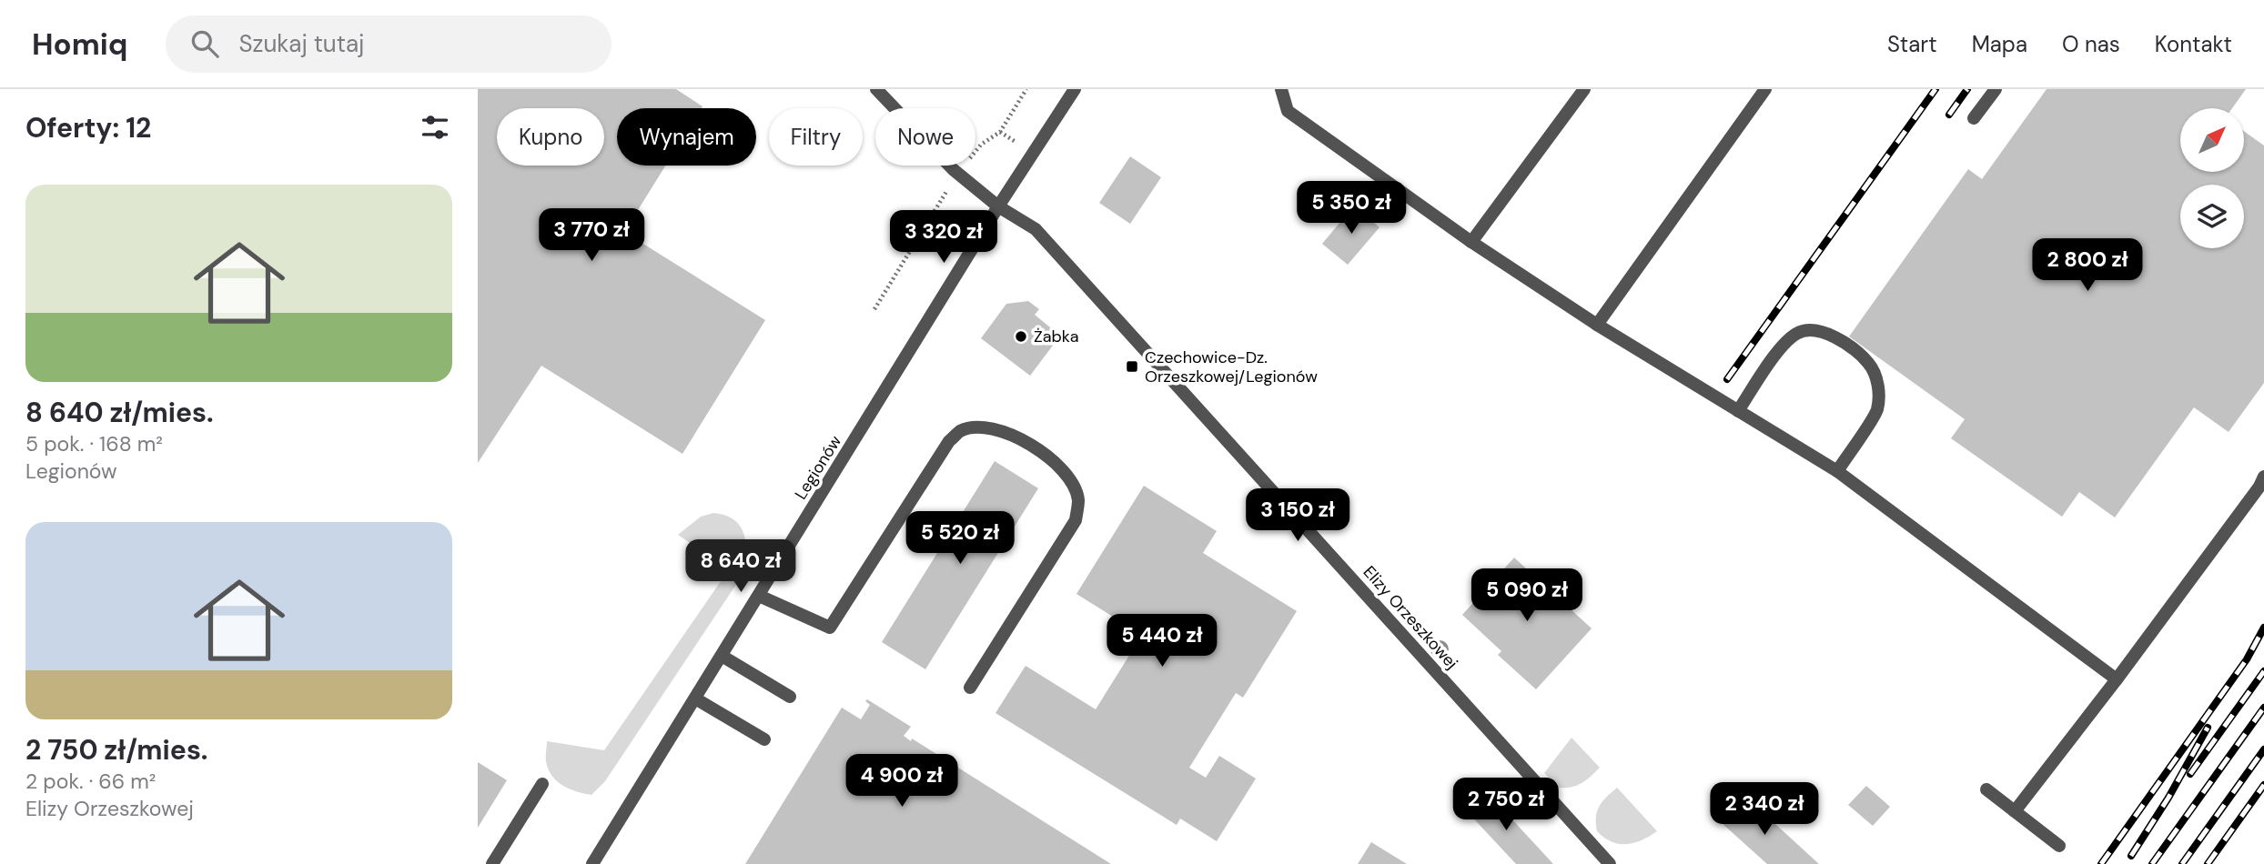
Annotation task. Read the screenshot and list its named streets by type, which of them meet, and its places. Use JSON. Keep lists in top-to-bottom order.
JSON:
{
  "streets": {
    "street": ["Legionów", "Elizy Orzeszkowej"]
  },
  "crossings": [
    ["Legionów", "Elizy Orzeszkowej"]
  ],
  "places": {
    "other": ["Żabka"],
    "transit": ["Czechowice-Dz. Orzeszkowej/Legionów"]
  },
  "north": "top right",
  "page": {
    "header": "Homiq",
    "search": "Szukaj tutaj",
    "nav": [
      "Start",
      "Mapa",
      "O nas",
      "Kontakt"
    ],
    "heading": "Oferty: 12",
    "chip": [
      "Kupno",
      "Wynajem",
      "Filtry",
      "Nowe"
    ],
    "list": [
      {
        "name": "8 640 zł/mies.",
        "note": "5 pok. · 168 m² · Legionów"
      },
      {
        "name": "2 750 zł/mies.",
        "note": "2 pok. · 66 m² · Elizy Orzeszkowej"
      }
    ],
    "price": [
      "5 350 zł",
      "3 770 zł",
      "3 320 zł",
      "2 800 zł",
      "3 150 zł",
      "5 520 zł",
      "8 640 zł",
      "5 090 zł",
      "5 440 zł",
      "4 900 zł",
      "2 750 zł",
      "2 340 zł"
    ]
  }
}
